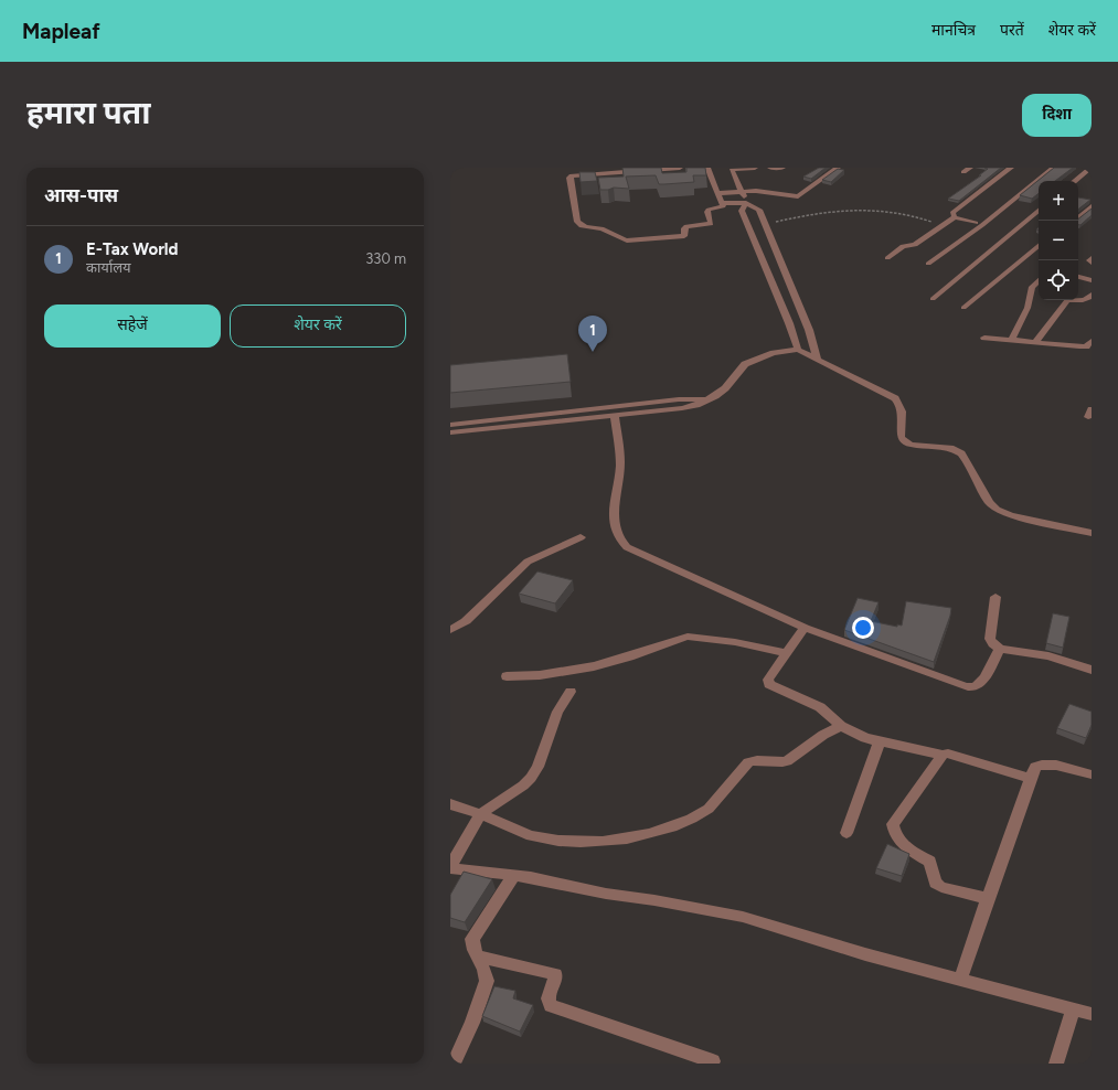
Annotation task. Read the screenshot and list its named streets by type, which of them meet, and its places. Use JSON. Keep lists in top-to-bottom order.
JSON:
{
  "page": {
    "header": "Mapleaf",
    "nav": ["मानचित्र", "परतें", "शेयर करें"],
    "title": "हमारा पता",
    "buttons": [
      "दिशा",
      ["सहेजें", "शेयर करें"]
    ],
    "heading": "आस-पास",
    "map_buttons": ["+", "−"],
    "list": [
      {
        "mark": "1",
        "name": "E-Tax World",
        "note": "कार्यालय",
        "value": "330 m"
      }
    ],
    "pins": "1"
  }
}
